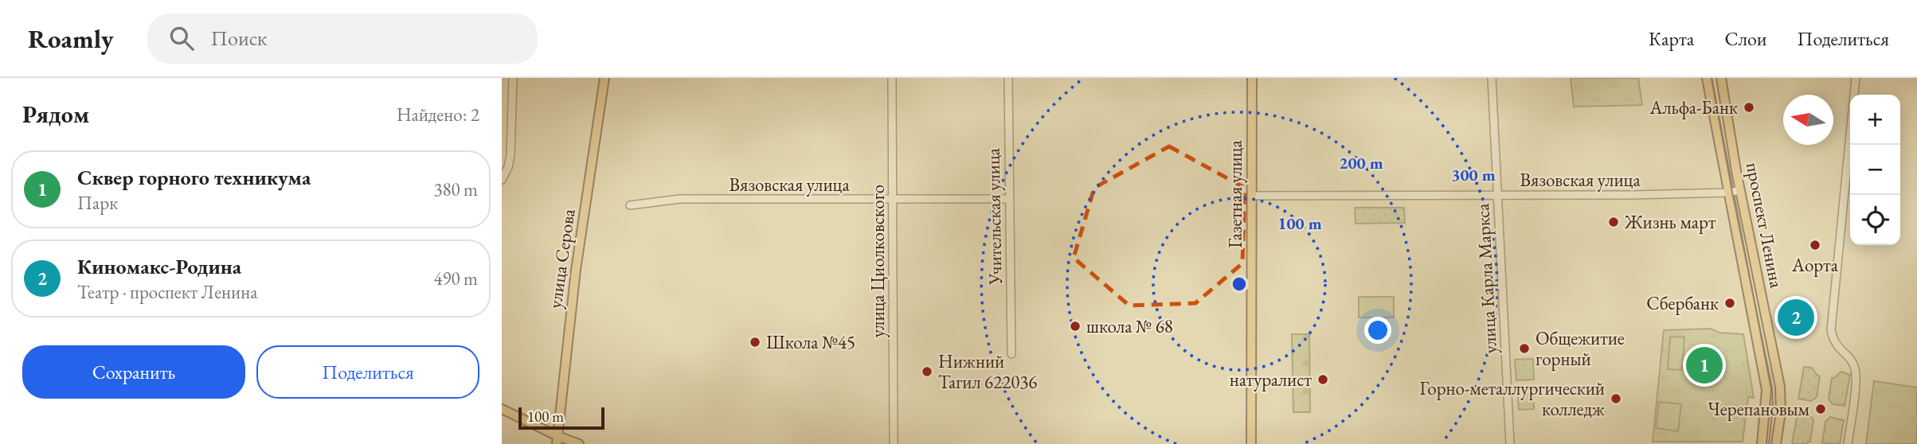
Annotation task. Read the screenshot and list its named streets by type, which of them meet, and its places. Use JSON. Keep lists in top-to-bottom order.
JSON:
{
  "streets": {
    "main road": ["Газетная улица", "проспект Ленина", "улица Серова"],
    "street": [
      "Вязовская улица",
      "Учительская улица",
      "улица Циолковского",
      "улица Карла Маркса"
    ]
  },
  "crossings": [
    ["Вязовская улица", "Газетная улица"],
    ["Вязовская улица", "Учительская улица"],
    ["Вязовская улица", "проспект Ленина"],
    ["Вязовская улица", "улица Циолковского"],
    ["Вязовская улица", "улица Карла Маркса"]
  ],
  "places": [
    "Альфа-Банк",
    "Жизнь март",
    "Аорта",
    "Сбербанк",
    "школа № 68",
    "Школа №45",
    "Общежитие горный",
    "Нижний Тагил 622036",
    "натуралист",
    "Горно-металлургический колледж",
    "Черепановым"
  ],
  "scale_bar": "100 m",
  "north": "left",
  "page": {
    "header": "Roamly",
    "search": "Поиск",
    "nav": ["Карта", "Слои", "Поделиться"],
    "heading": ["Рядом", "Найдено: 2"],
    "map_buttons": ["+", "−"],
    "list": [
      {
        "mark": "1",
        "name": "Сквер горного техникума",
        "note": "Парк",
        "value": "380 m"
      },
      {
        "mark": "2",
        "name": "Киномакс-Родина",
        "note": "Театр · проспект Ленина",
        "value": "490 m"
      }
    ],
    "pins": ["2", "1"],
    "buttons": ["Сохранить", "Поделиться"],
    "scale": "100 m"
  },
  "rings": ["200 m", "300 m", "100 m"]
}
